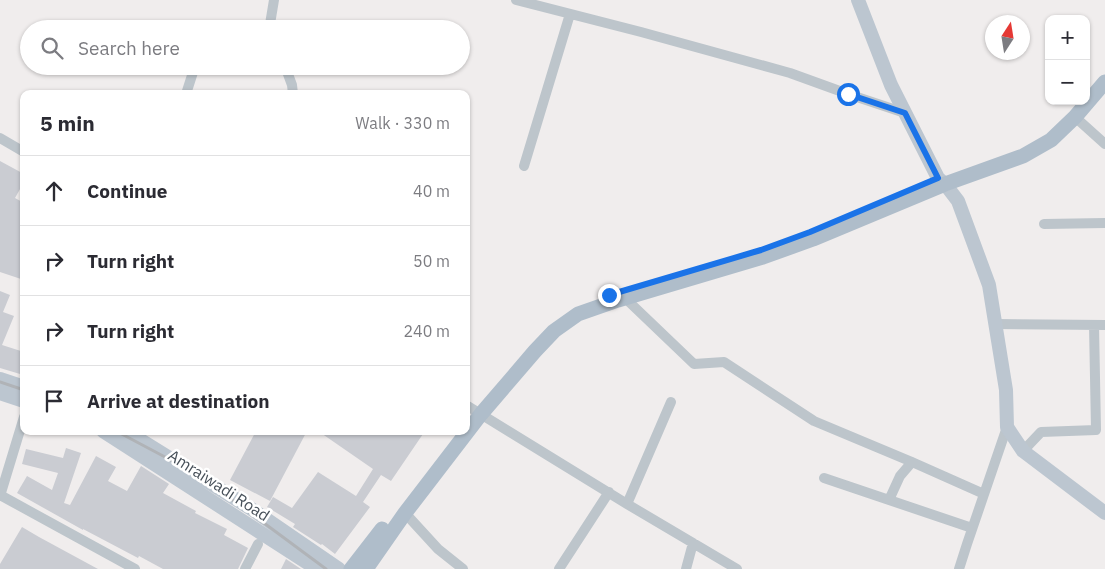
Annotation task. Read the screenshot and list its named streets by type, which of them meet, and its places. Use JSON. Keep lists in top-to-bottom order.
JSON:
{
  "streets": {
    "street": ["Amraiwadi Road"]
  },
  "north": "top",
  "page": {
    "map_buttons": ["+", "−"],
    "search": "Search here",
    "heading": ["5 min", "Walk · 330 m"],
    "list": [
      ["Continue", "40 m"],
      ["Turn right", "50 m"],
      ["Turn right", "240 m"],
      "Arrive at destination"
    ]
  }
}
